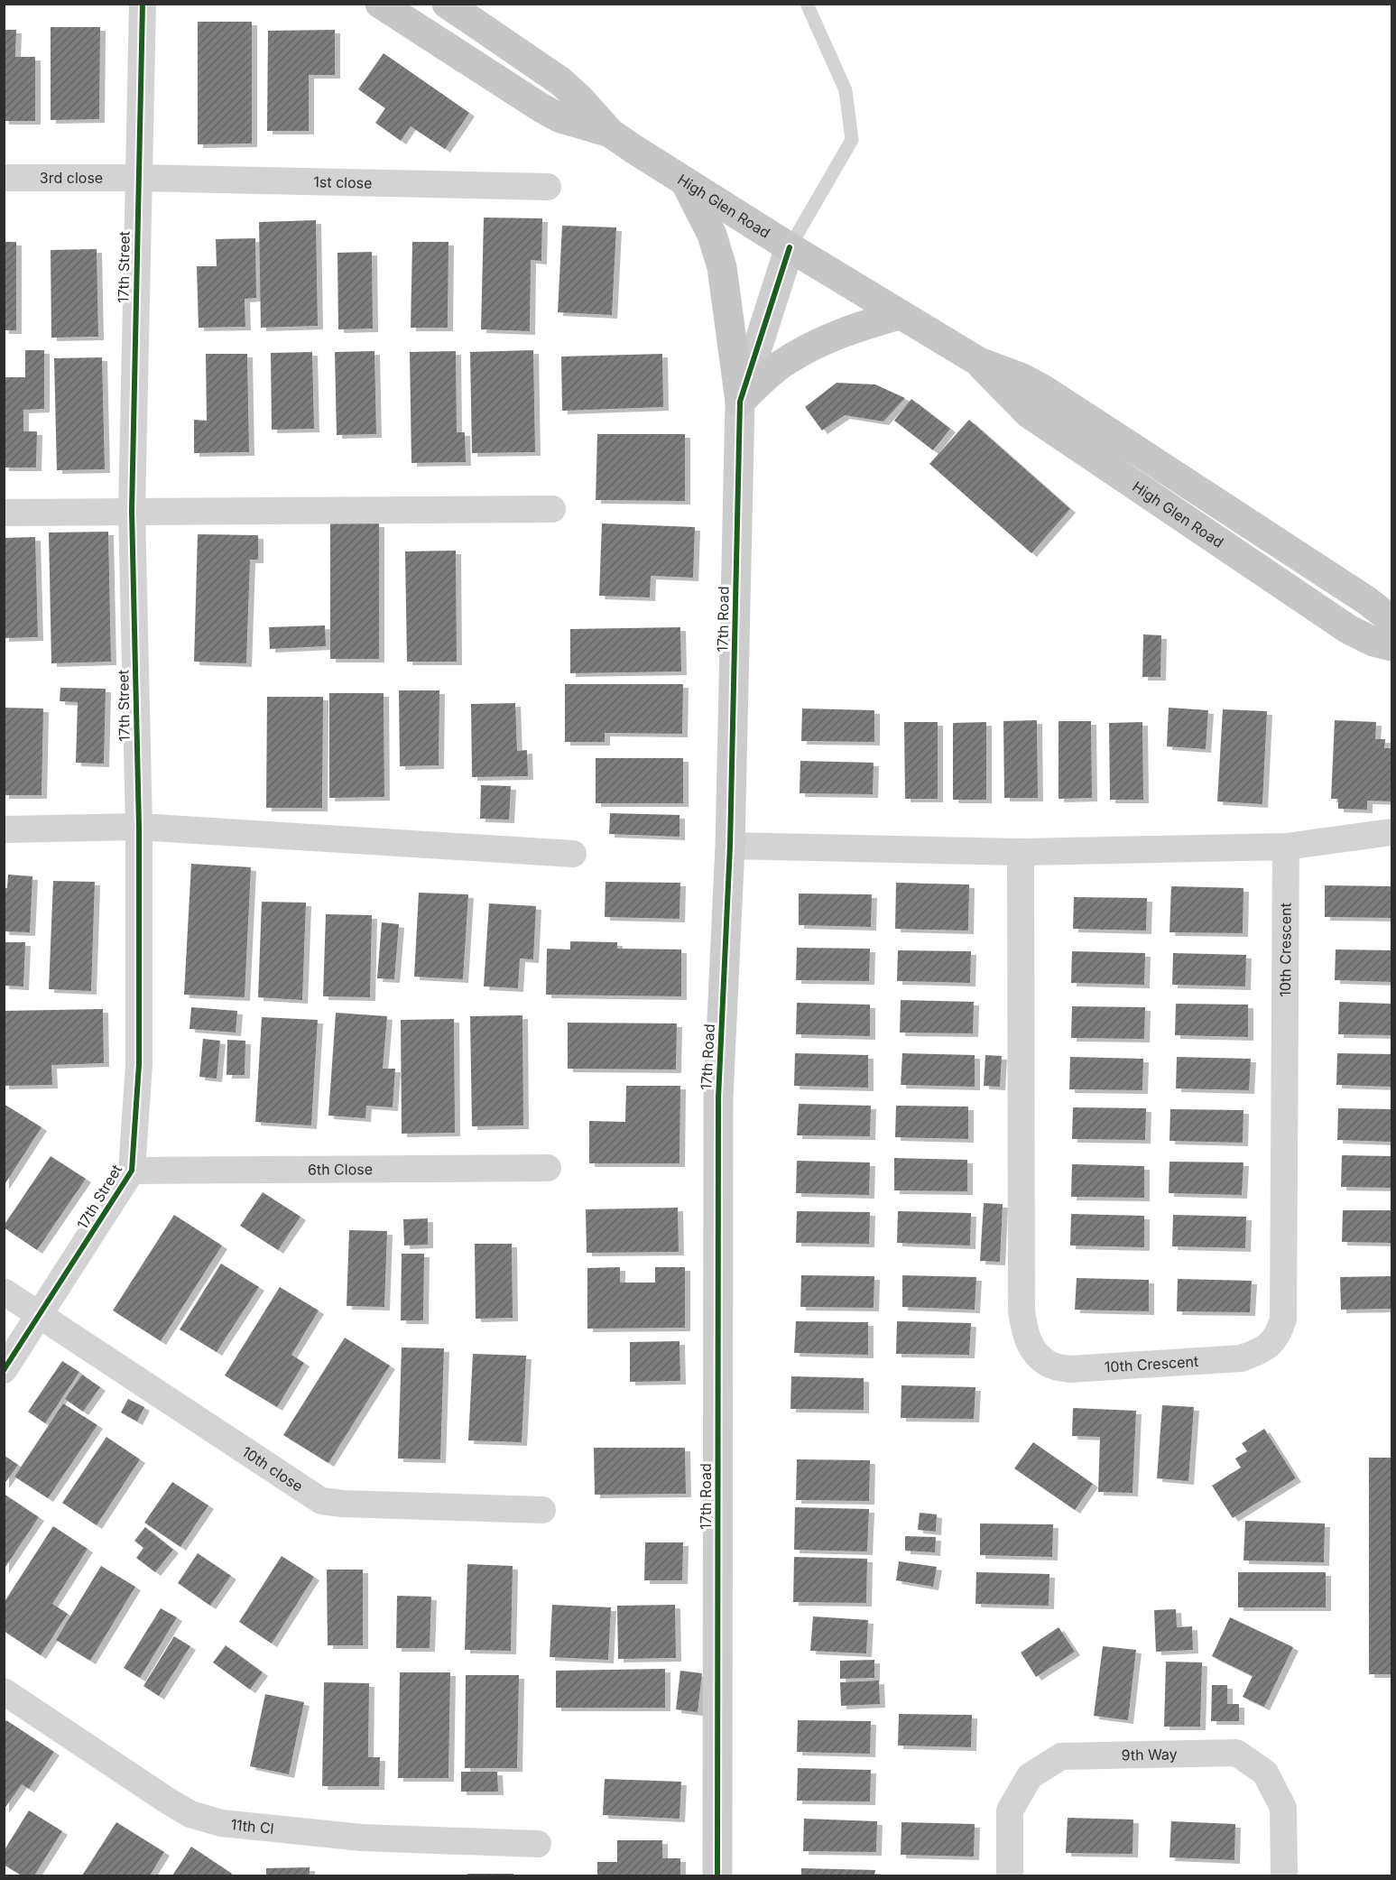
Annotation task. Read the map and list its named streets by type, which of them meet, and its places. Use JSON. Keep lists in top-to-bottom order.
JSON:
{
  "streets": {
    "main road": ["High Glen Road"],
    "street": [
      "3rd close",
      "1st close",
      "17th Street",
      "17th Road",
      "10th Crescent",
      "6th Close",
      "10th close",
      "9th Way",
      "11th Cl"
    ]
  },
  "crossings": [
    ["3rd close", "1st close"],
    ["3rd close", "17th Street"],
    ["1st close", "17th Street"],
    ["High Glen Road", "17th Road"],
    ["17th Street", "6th Close"],
    ["17th Street", "10th close"]
  ]
}
